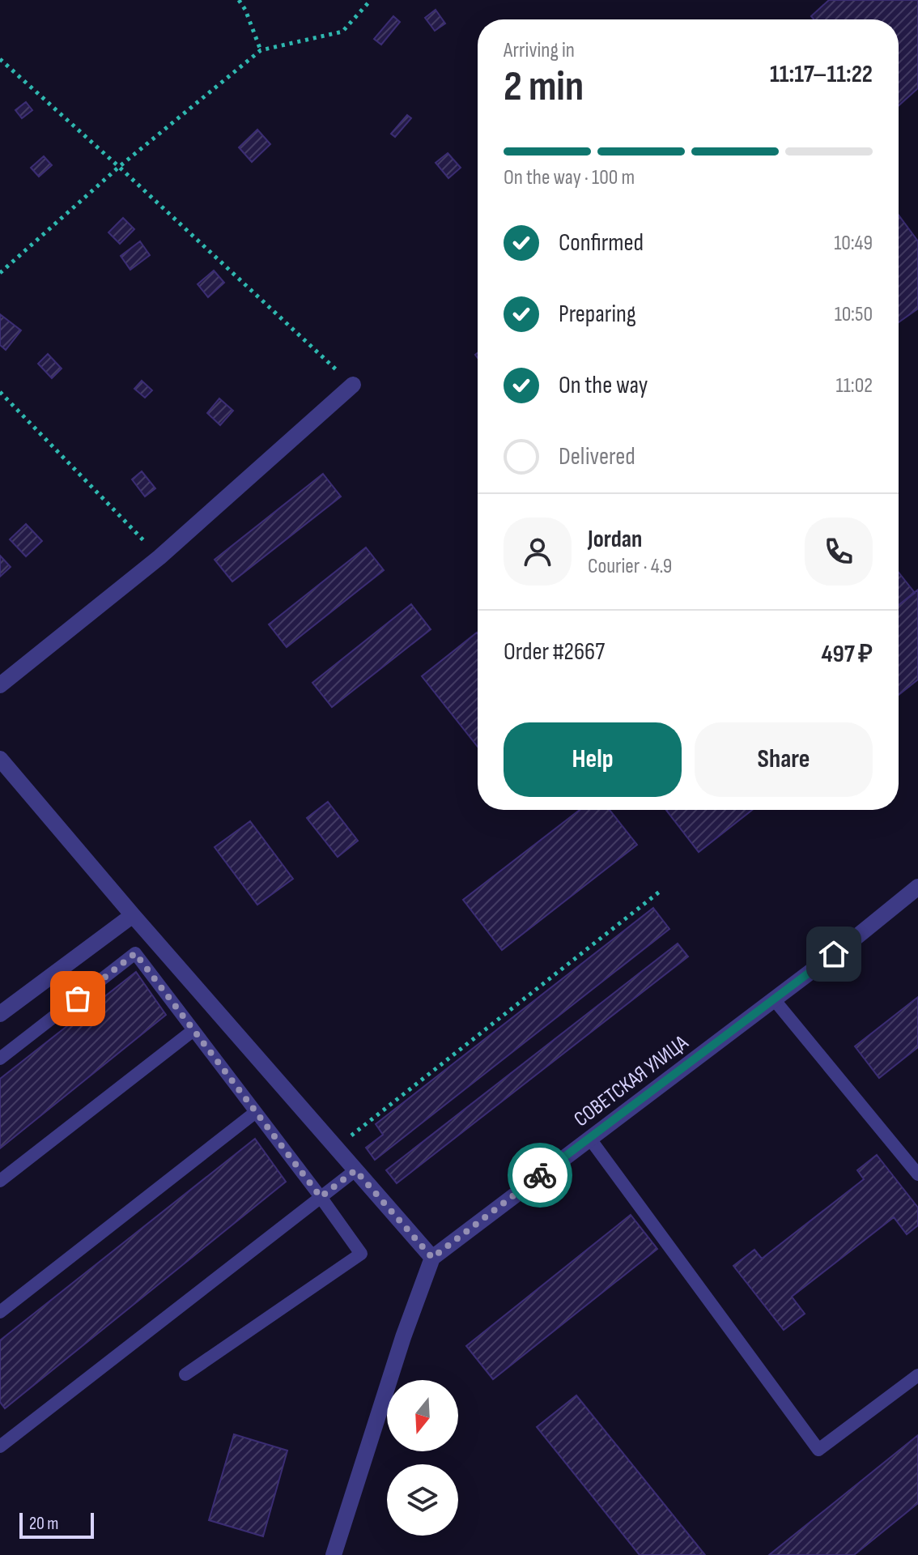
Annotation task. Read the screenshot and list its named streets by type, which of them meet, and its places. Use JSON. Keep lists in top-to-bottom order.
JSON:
{
  "streets": {
    "street": ["СОВЕТСКАЯ УЛИЦА"]
  },
  "scale_bar": "20 m",
  "north": "bottom",
  "page": {
    "heading": ["2 min", "Arriving in", "11:17–11:22"],
    "panel": [
      "Jordan",
      "Courier · 4.9",
      "Order #2667",
      "497 ₽"
    ],
    "bar": "On the way · 100 m",
    "list": [
      ["Confirmed", "10:49"],
      ["Preparing", "10:50"],
      ["On the way", "11:02"],
      "Delivered"
    ],
    "buttons": ["Help", "Share"],
    "scale": "20 m"
  }
}
